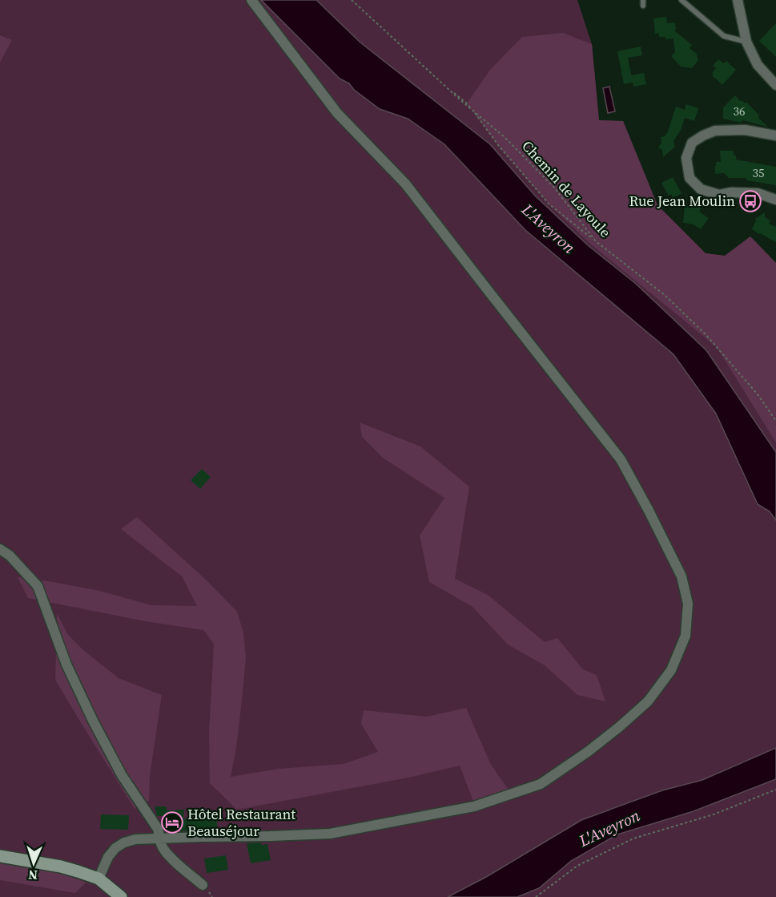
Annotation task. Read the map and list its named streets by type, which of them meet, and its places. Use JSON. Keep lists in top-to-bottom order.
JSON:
{
  "streets": {
    "path": ["Chemin de Layoule"]
  },
  "water": ["L'Aveyron"],
  "places": {
    "bus stop": ["Rue Jean Moulin"],
    "hotel": ["Hôtel Restaurant Beauséjour"]
  },
  "house_numbers": ["36", "35"],
  "north": "bottom"
}
